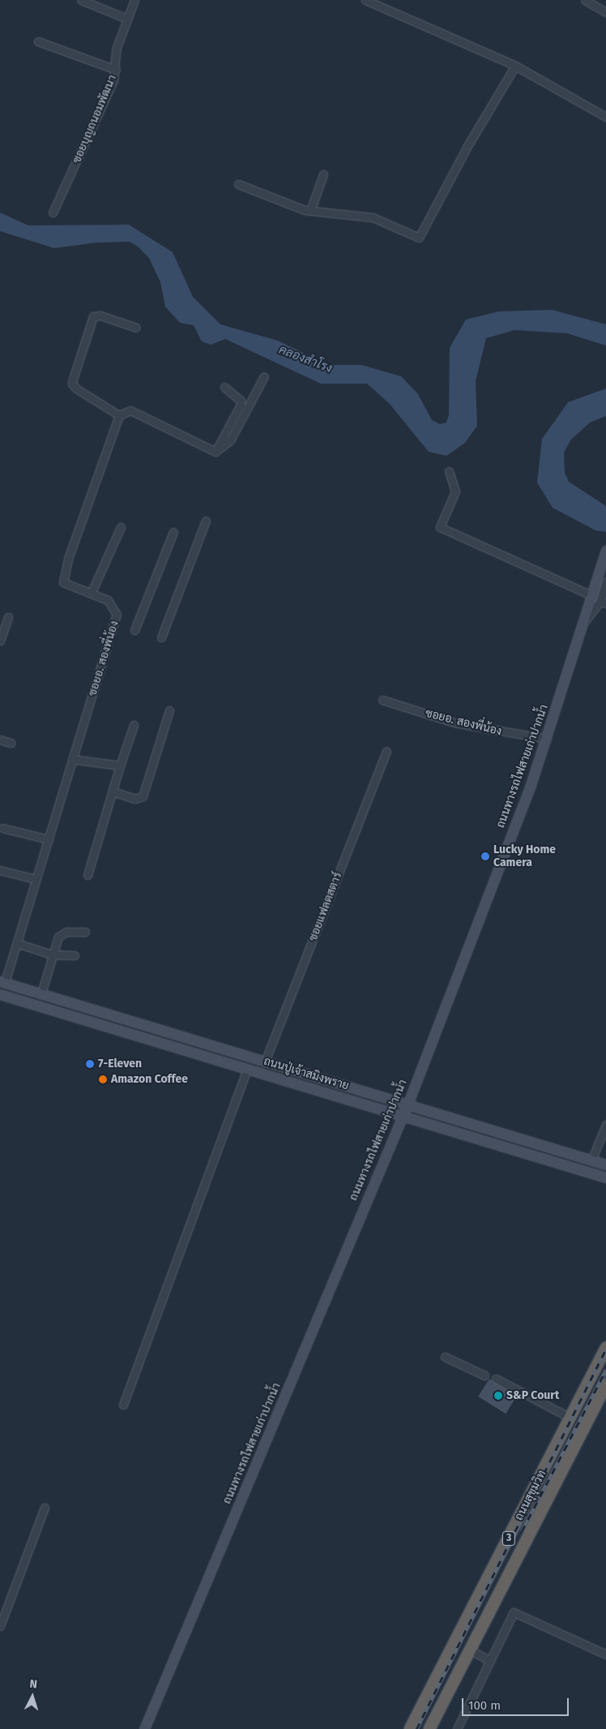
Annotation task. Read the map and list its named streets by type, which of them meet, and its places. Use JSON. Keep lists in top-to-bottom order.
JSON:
{
  "streets": {
    "highway": ["ถนนสุขุมวิท", "3"],
    "main road": ["ถนนทางรถไฟสายเก่าปากน้ำ", "ถนนปู่เจ้าสมิงพราย"],
    "street": ["ซอยบุญถนอมพัฒนา", "ซอยอ. สองพี่น้อง", "ซอยแฟลตสตาร์"]
  },
  "crossings": [
    ["ซอยอ. สองพี่น้อง", "ถนนทางรถไฟสายเก่าปากน้ำ"],
    ["ซอยอ. สองพี่น้อง", "ถนนปู่เจ้าสมิงพราย"],
    ["ถนนทางรถไฟสายเก่าปากน้ำ", "ถนนปู่เจ้าสมิงพราย"],
    ["ซอยแฟลตสตาร์", "ถนนปู่เจ้าสมิงพราย"]
  ],
  "water": ["คลองสำโรง"],
  "places": [
    "Lucky Home Camera",
    "7-Eleven",
    "Amazon Coffee",
    "S&P Court"
  ],
  "scale_bar": "100 m",
  "north": "top"
}
